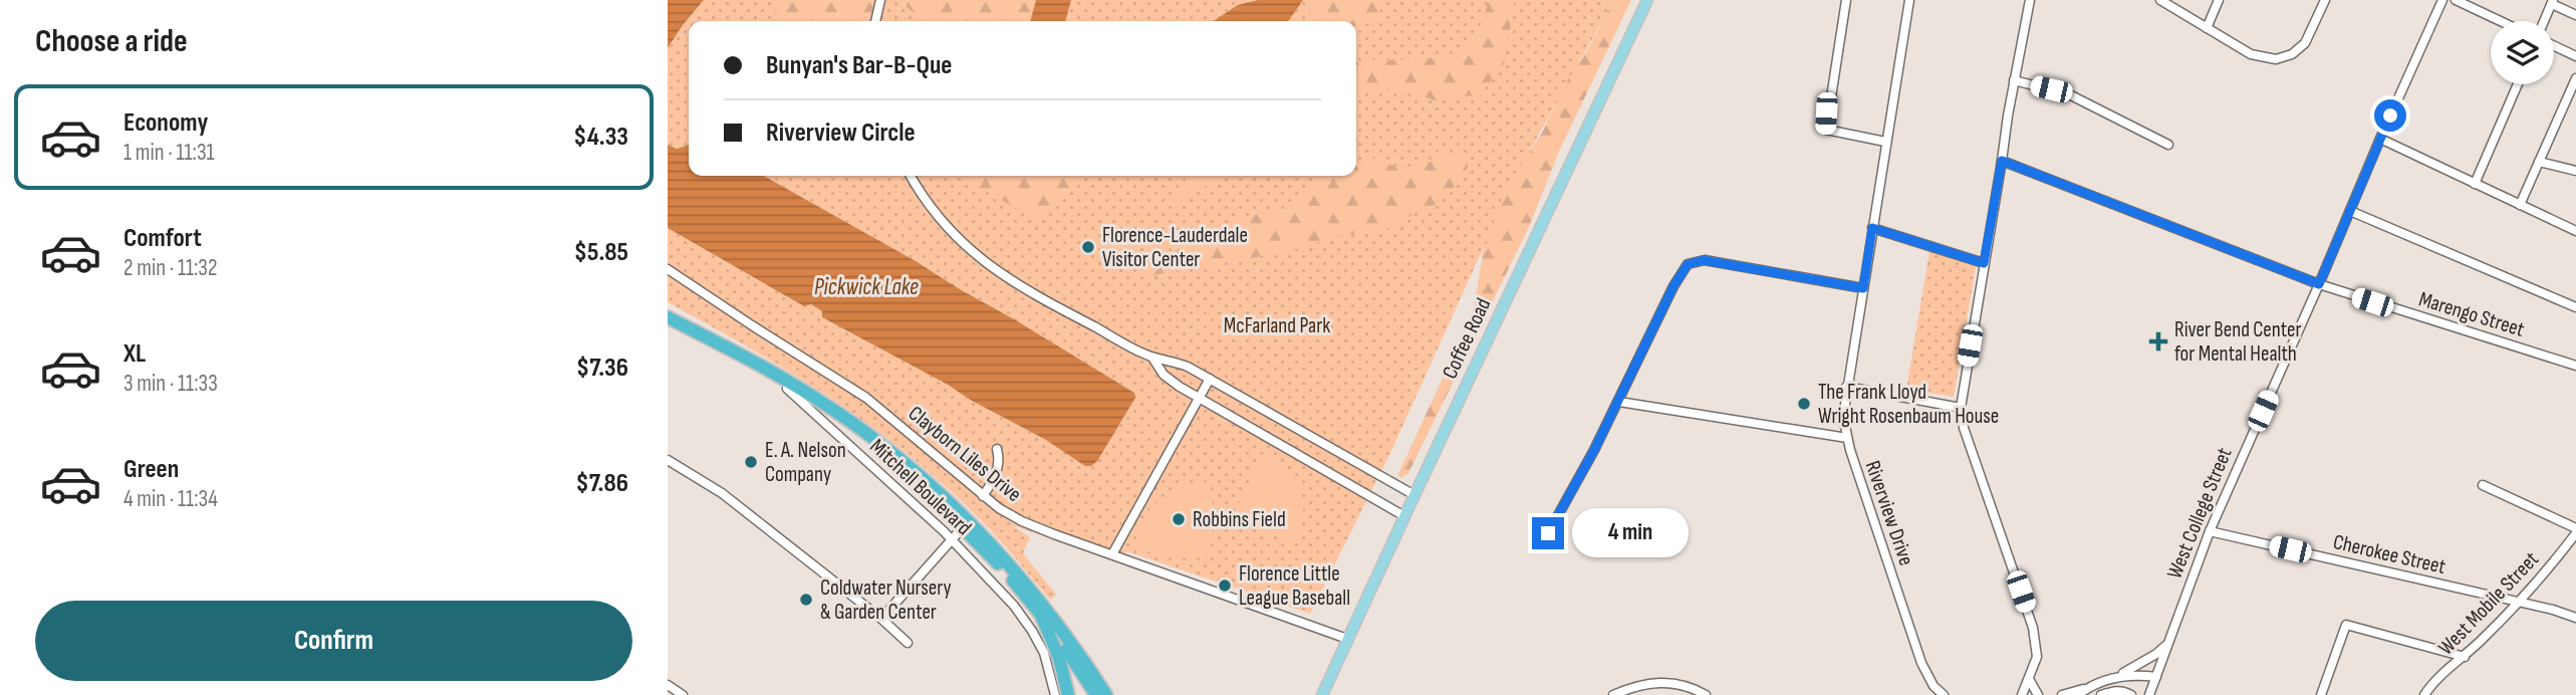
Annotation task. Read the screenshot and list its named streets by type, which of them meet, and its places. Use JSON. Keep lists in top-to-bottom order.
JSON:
{
  "streets": {
    "main road": ["Coffee Road"],
    "street": [
      "Marengo Street",
      "Clayborn Liles Drive",
      "Mitchell Boulevard",
      "Riverview Drive",
      "West College Street",
      "Cherokee Street",
      "West Mobile Street"
    ]
  },
  "crossings": [
    ["Marengo Street", "West College Street"],
    ["Coffee Road", "Clayborn Liles Drive"],
    ["West College Street", "Cherokee Street"],
    ["Cherokee Street", "West Mobile Street"]
  ],
  "water": ["Pickwick Lake"],
  "parks": ["McFarland Park"],
  "places": {
    "other": [
      "Florence-Lauderdale Visitor Center",
      "The Frank Lloyd Wright Rosenbaum House",
      "E. A. Nelson Company",
      "Robbins Field",
      "Florence Little League Baseball",
      "Coldwater Nursery & Garden Center"
    ],
    "health": ["River Bend Center for Mental Health"]
  },
  "page": {
    "heading": "Choose a ride",
    "banner": ["Bunyan's Bar-B-Que", "Riverview Circle"],
    "list": [
      {
        "name": "Economy",
        "note": "1 min · 11:31",
        "value": "$4.33"
      },
      {
        "name": "Comfort",
        "note": "2 min · 11:32",
        "value": "$5.85"
      },
      {
        "name": "XL",
        "note": "3 min · 11:33",
        "value": "$7.36"
      },
      {
        "name": "Green",
        "note": "4 min · 11:34",
        "value": "$7.86"
      }
    ],
    "bubble": "4 min",
    "buttons": "Confirm"
  }
}
